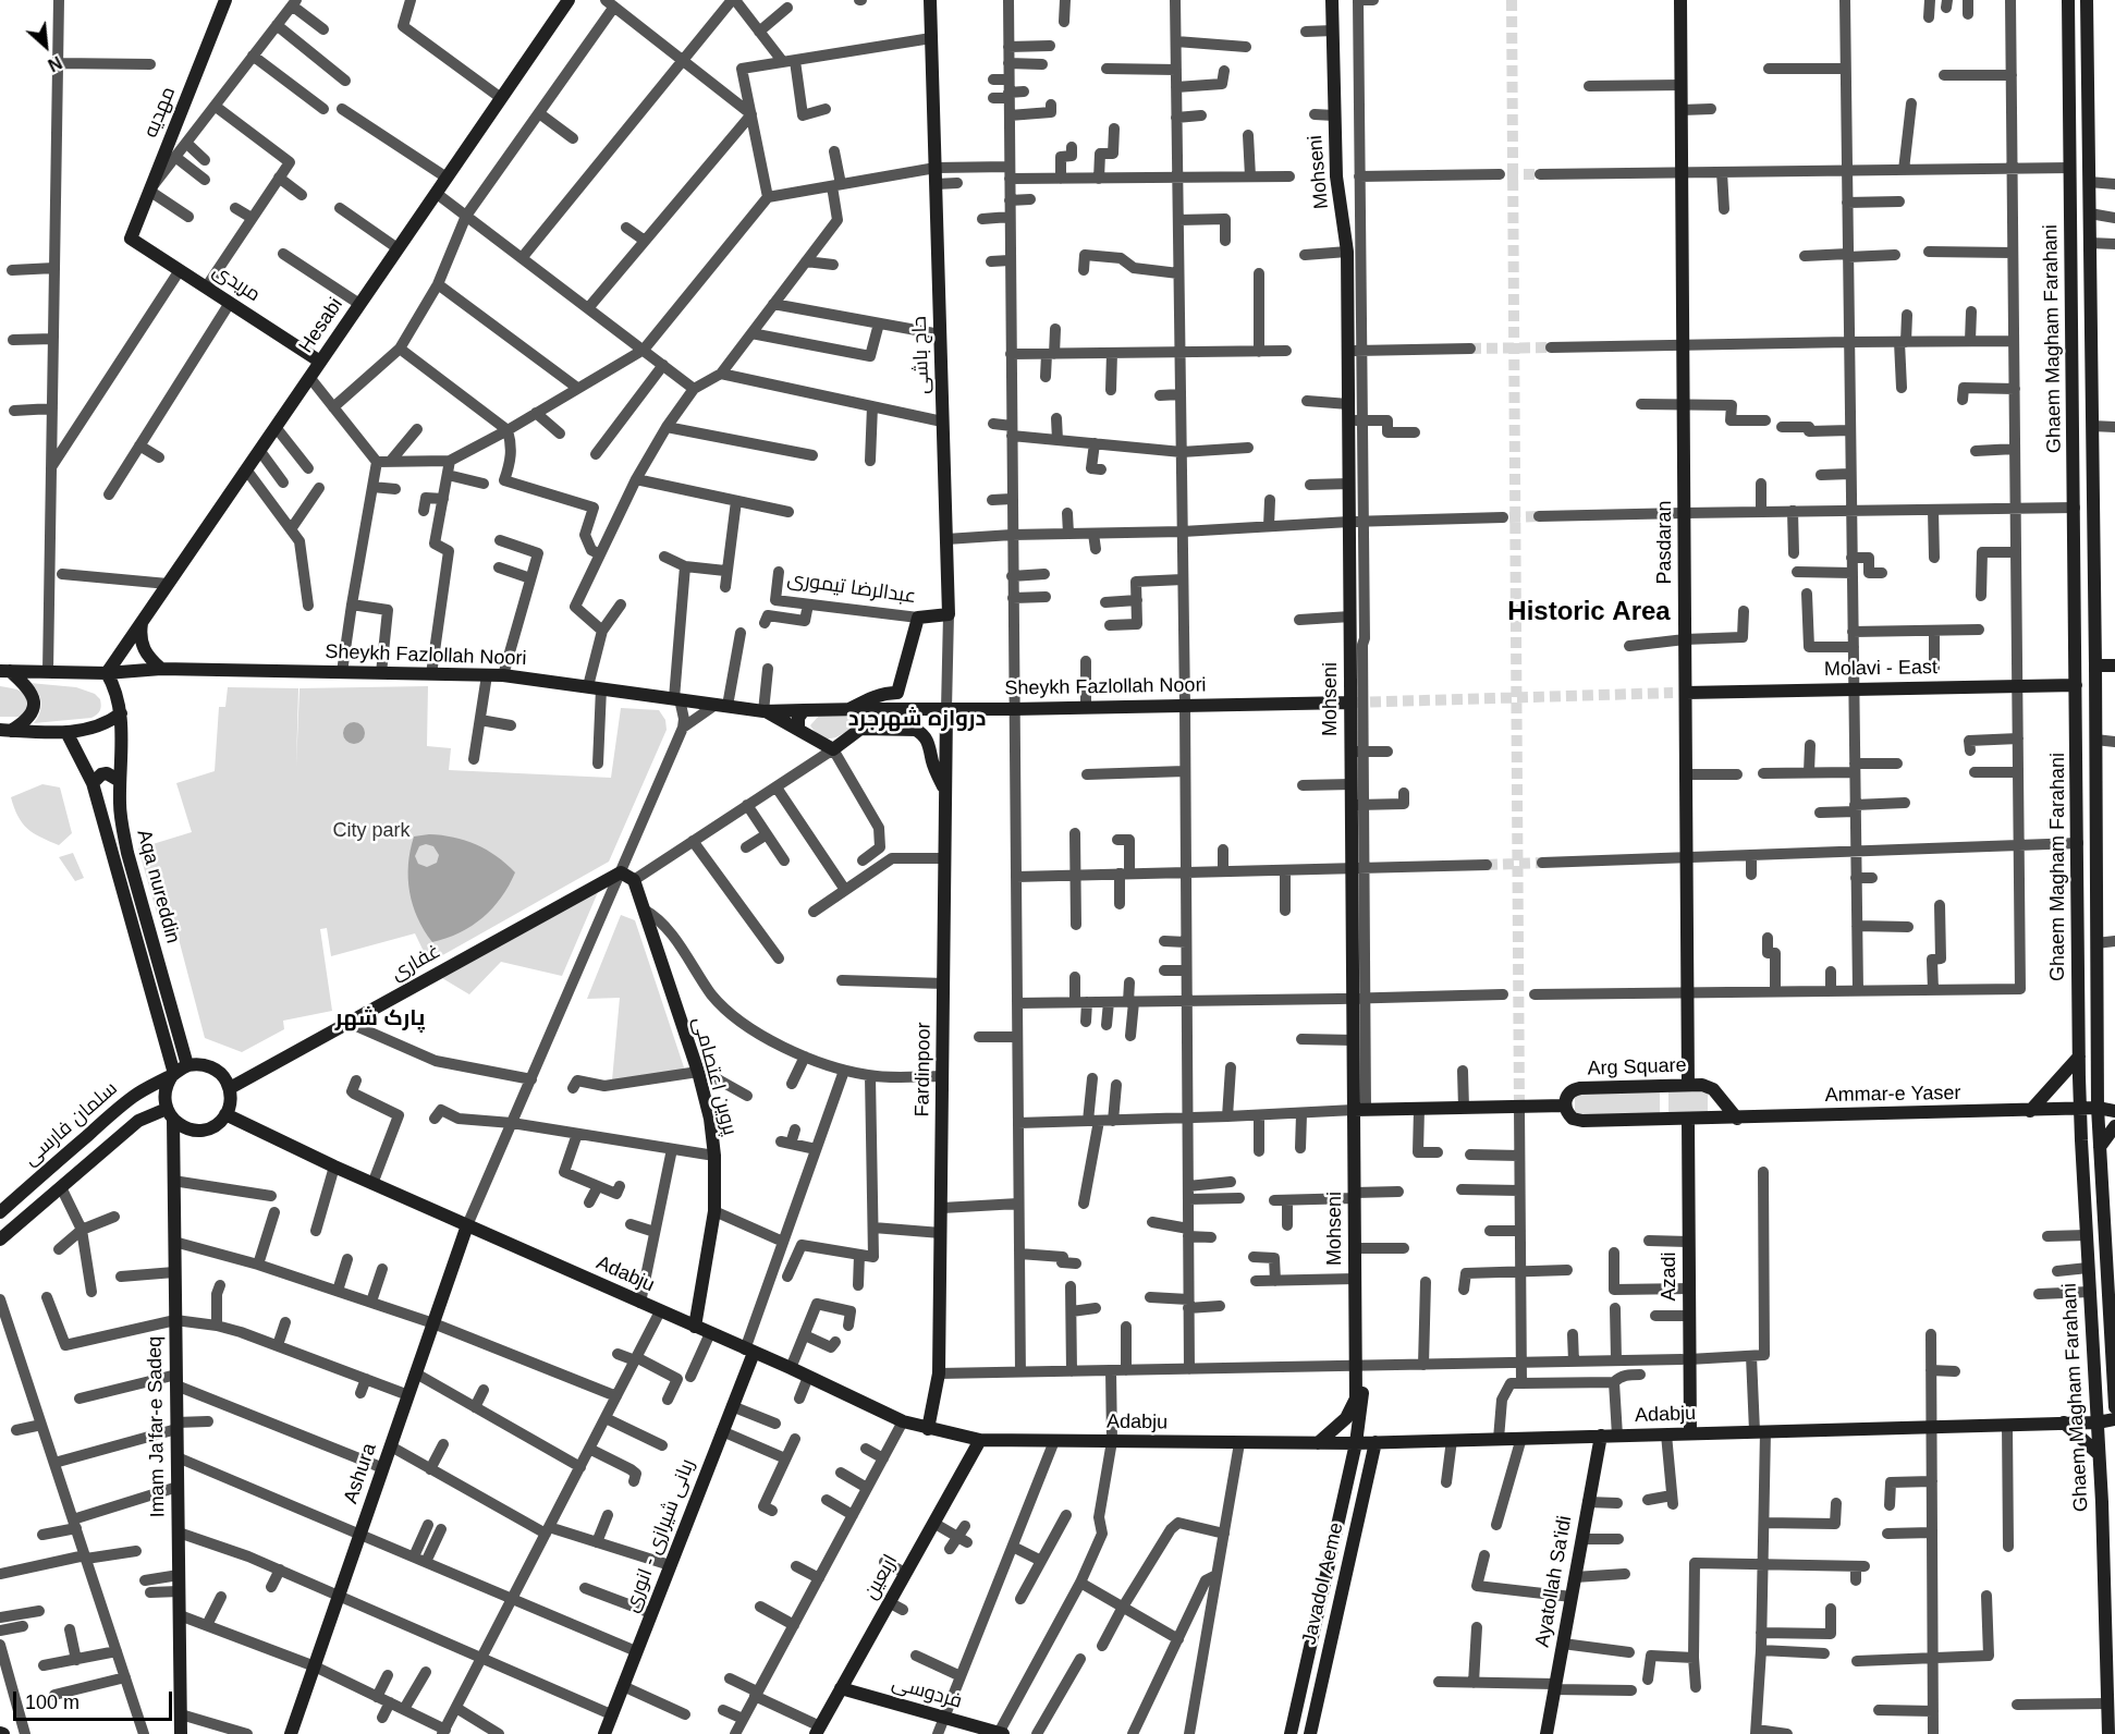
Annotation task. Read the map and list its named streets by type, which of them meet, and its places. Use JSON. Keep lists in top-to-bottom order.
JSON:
{
  "streets": {
    "street": [
      "مهدیه",
      "Mohseni",
      "مریدی",
      "Hesabi",
      "Ghaem Magham Farahani",
      "حاج باشی",
      "Pasdaran",
      "عبدالرضا تیموری",
      "Sheykh Fazlollah Noori",
      "Molavi - East",
      "Aqa nureddin",
      "غفاری",
      "Arg Square",
      "Fardinpoor",
      "پروین اعتصامی",
      "Ammar-e Yaser",
      "سلمان فارسی",
      "Adabju",
      "Azadi",
      "Imam Ja'far-e Sadeq",
      "Ashura",
      "ربانی شیرازی - انوری",
      "اربعین",
      "Ayatollah Sa'idi",
      "Javadol Aeme",
      "فردوسی"
    ]
  },
  "crossings": [
    ["مهدیه", "مریدی"],
    ["Mohseni", "Sheykh Fazlollah Noori"],
    ["Mohseni", "Adabju"],
    ["Mohseni", "Javadol Aeme"],
    ["مریدی", "Hesabi"],
    ["Hesabi", "Sheykh Fazlollah Noori"],
    ["Hesabi", "Aqa nureddin"],
    ["Ghaem Magham Farahani", "Molavi - East"],
    ["Ghaem Magham Farahani", "Ammar-e Yaser"],
    ["Ghaem Magham Farahani", "Adabju"],
    ["حاج باشی", "عبدالرضا تیموری"],
    ["حاج باشی", "Sheykh Fazlollah Noori"],
    ["حاج باشی", "Fardinpoor"],
    ["Pasdaran", "Molavi - East"],
    ["Pasdaran", "Arg Square"],
    ["Sheykh Fazlollah Noori", "Aqa nureddin"],
    ["Sheykh Fazlollah Noori", "Fardinpoor"],
    ["Aqa nureddin", "غفاری"],
    ["Aqa nureddin", "سلمان فارسی"],
    ["Aqa nureddin", "Adabju"],
    ["Aqa nureddin", "Imam Ja'far-e Sadeq"],
    ["غفاری", "سلمان فارسی"],
    ["غفاری", "Adabju"],
    ["غفاری", "Imam Ja'far-e Sadeq"],
    ["Arg Square", "Ammar-e Yaser"],
    ["Fardinpoor", "Adabju"],
    ["پروین اعتصامی", "Adabju"],
    ["Ammar-e Yaser", "Azadi"],
    ["سلمان فارسی", "Adabju"],
    ["سلمان فارسی", "Imam Ja'far-e Sadeq"],
    ["Adabju", "Azadi"],
    ["Adabju", "Imam Ja'far-e Sadeq"],
    ["Adabju", "Ashura"],
    ["Adabju", "ربانی شیرازی - انوری"],
    ["Adabju", "اربعین"],
    ["Adabju", "Ayatollah Sa'idi"],
    ["Adabju", "Javadol Aeme"],
    ["اربعین", "فردوسی"]
  ],
  "districts": ["Historic Area", "دروازه شهرجرد", "پارک شهر"],
  "parks": ["City park"],
  "scale_bar": "100 m",
  "north": "bottom right"
}
